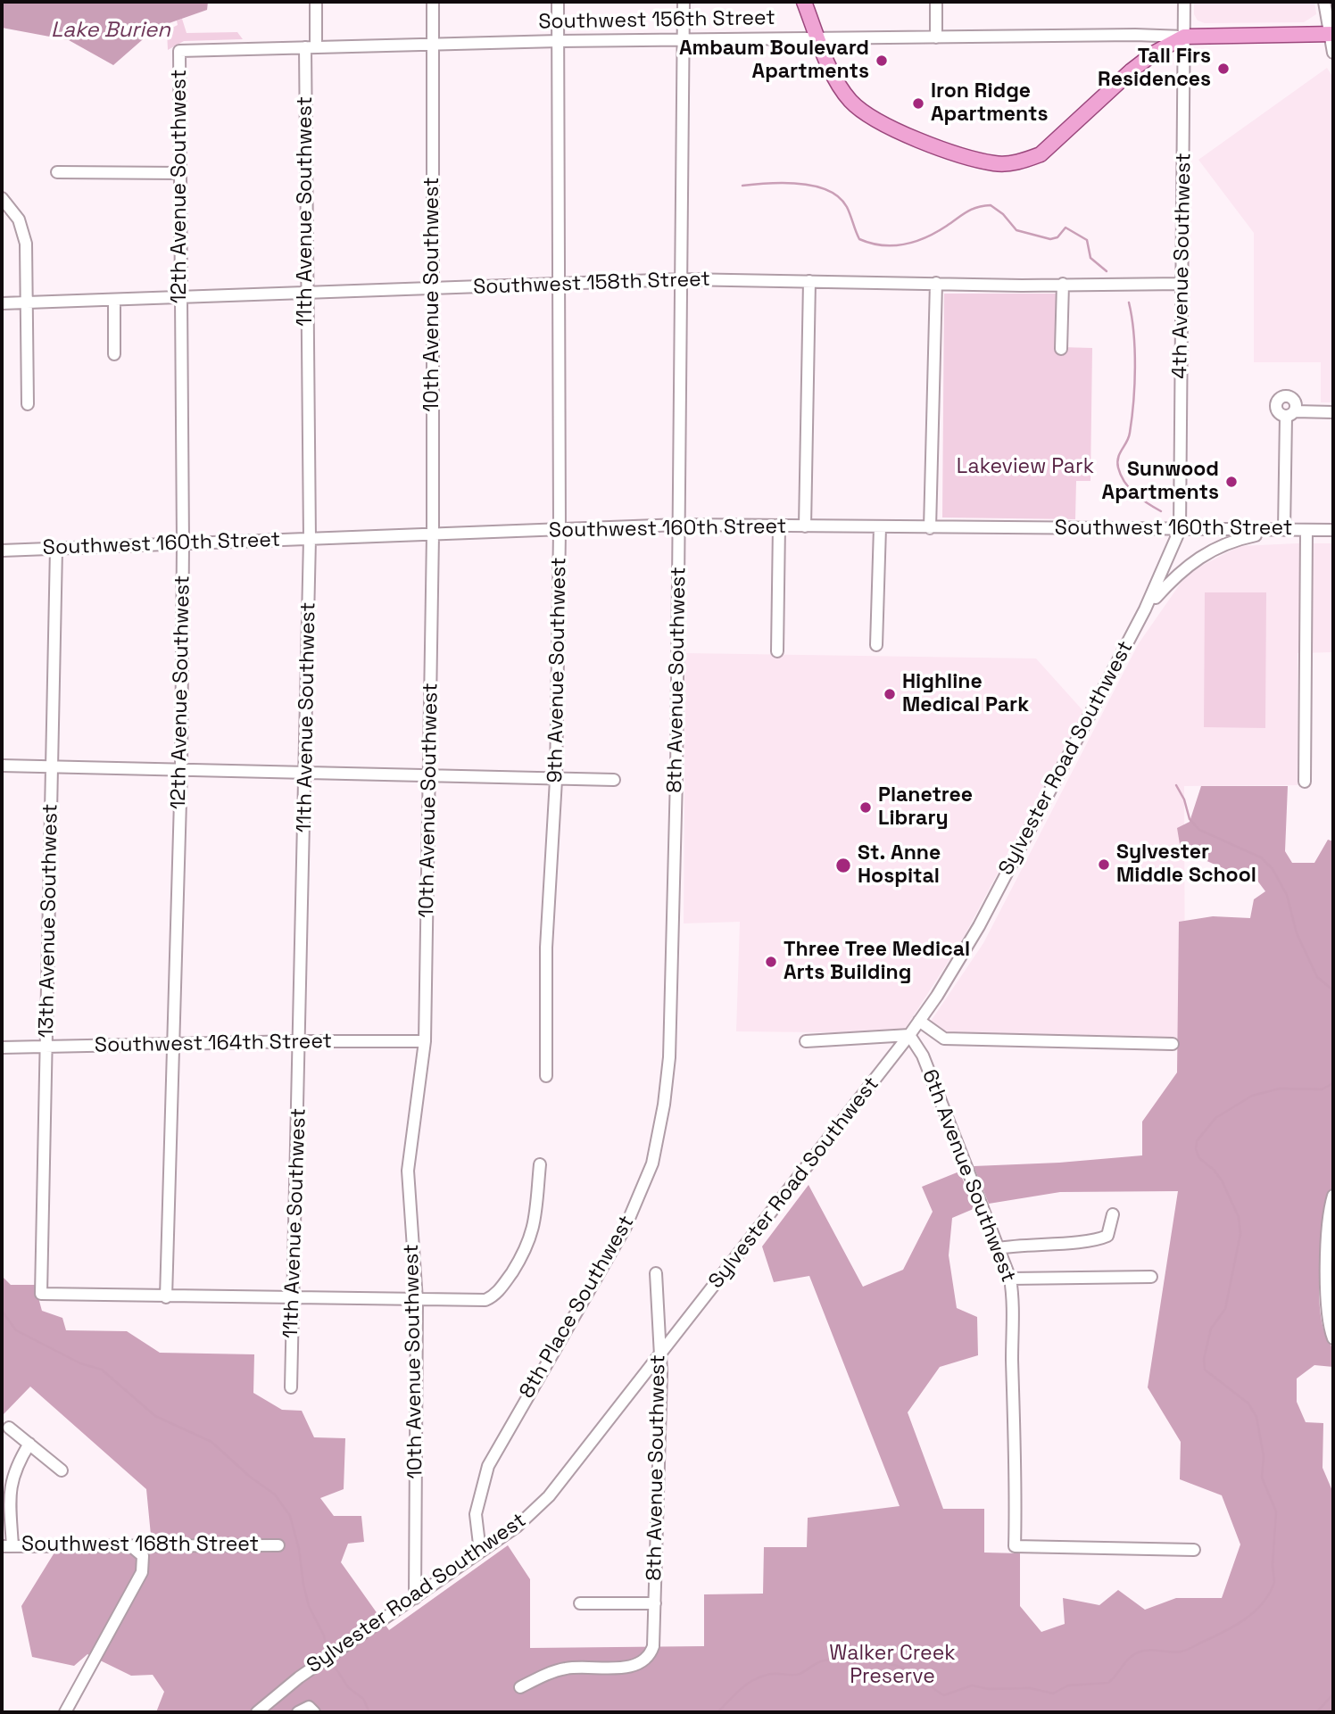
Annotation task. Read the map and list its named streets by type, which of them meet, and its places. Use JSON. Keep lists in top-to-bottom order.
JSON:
{
  "streets": {
    "street": [
      "Southwest 156th Street",
      "12th Avenue Southwest",
      "11th Avenue Southwest",
      "4th Avenue Southwest",
      "Southwest 158th Street",
      "10th Avenue Southwest",
      "Southwest 160th Street",
      "9th Avenue Southwest",
      "8th Avenue Southwest",
      "Sylvester Road Southwest",
      "13th Avenue Southwest",
      "Southwest 164th Street",
      "6th Avenue Southwest",
      "8th Place Southwest",
      "Southwest 168th Street"
    ]
  },
  "crossings": [
    ["Southwest 156th Street", "12th Avenue Southwest"],
    ["Southwest 156th Street", "11th Avenue Southwest"],
    ["Southwest 156th Street", "4th Avenue Southwest"],
    ["Southwest 156th Street", "10th Avenue Southwest"],
    ["Southwest 156th Street", "9th Avenue Southwest"],
    ["Southwest 156th Street", "8th Avenue Southwest"],
    ["12th Avenue Southwest", "Southwest 158th Street"],
    ["12th Avenue Southwest", "Southwest 160th Street"],
    ["12th Avenue Southwest", "13th Avenue Southwest"],
    ["12th Avenue Southwest", "Southwest 164th Street"],
    ["11th Avenue Southwest", "Southwest 158th Street"],
    ["11th Avenue Southwest", "Southwest 160th Street"],
    ["11th Avenue Southwest", "Southwest 164th Street"],
    ["4th Avenue Southwest", "Southwest 158th Street"],
    ["4th Avenue Southwest", "Southwest 160th Street"],
    ["4th Avenue Southwest", "Sylvester Road Southwest"],
    ["Southwest 158th Street", "10th Avenue Southwest"],
    ["Southwest 158th Street", "9th Avenue Southwest"],
    ["Southwest 158th Street", "8th Avenue Southwest"],
    ["10th Avenue Southwest", "Southwest 160th Street"],
    ["10th Avenue Southwest", "Sylvester Road Southwest"],
    ["10th Avenue Southwest", "Southwest 164th Street"],
    ["Southwest 160th Street", "9th Avenue Southwest"],
    ["Southwest 160th Street", "8th Avenue Southwest"],
    ["Southwest 160th Street", "Sylvester Road Southwest"],
    ["Southwest 160th Street", "13th Avenue Southwest"],
    ["8th Avenue Southwest", "Sylvester Road Southwest"],
    ["8th Avenue Southwest", "8th Place Southwest"],
    ["Sylvester Road Southwest", "6th Avenue Southwest"],
    ["Sylvester Road Southwest", "8th Place Southwest"],
    ["13th Avenue Southwest", "Southwest 164th Street"]
  ],
  "water": ["Lake Burien"],
  "parks": ["Lakeview Park", "Walker Creek Preserve"],
  "places": [
    "Ambaum Boulevard Apartments",
    "Tall Firs Residences",
    "Iron Ridge Apartments",
    "Sunwood Apartments",
    "Highline Medical Park",
    "Planetree Library",
    "Sylvester Middle School",
    "St. Anne Hospital",
    "Three Tree Medical Arts Building"
  ]
}
